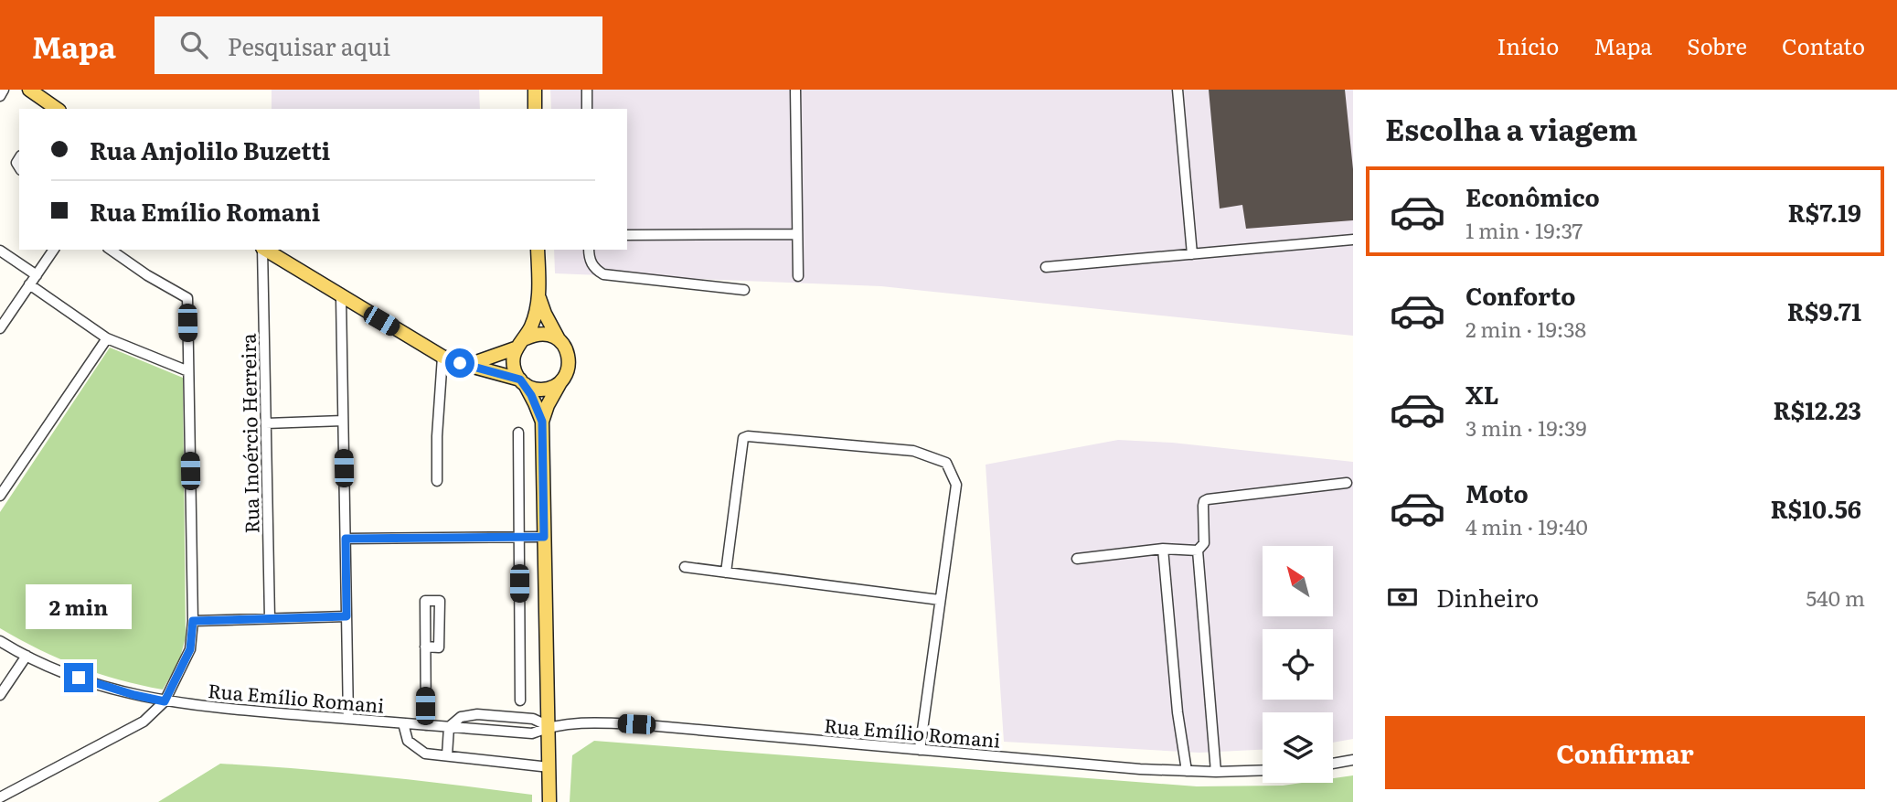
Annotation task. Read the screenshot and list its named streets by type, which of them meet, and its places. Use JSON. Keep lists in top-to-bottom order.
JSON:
{
  "streets": {
    "street": ["Rua Inoércio Herreira", "Rua Emílio Romani"]
  },
  "north": "top left",
  "page": {
    "header": "Mapa",
    "search": "Pesquisar aqui",
    "nav": [
      "Início",
      "Mapa",
      "Sobre",
      "Contato"
    ],
    "heading": "Escolha a viagem",
    "banner": ["Rua Anjolilo Buzetti", "Rua Emílio Romani"],
    "list": [
      {
        "name": "Econômico",
        "note": "1 min · 19:37",
        "value": "R$7.19"
      },
      {
        "name": "Conforto",
        "note": "2 min · 19:38",
        "value": "R$9.71"
      },
      {
        "name": "XL",
        "note": "3 min · 19:39",
        "value": "R$12.23"
      },
      {
        "name": "Moto",
        "note": "4 min · 19:40",
        "value": "R$10.56"
      }
    ],
    "pay": ["Dinheiro", "540 m"],
    "bubble": "2 min",
    "buttons": "Confirmar"
  }
}
